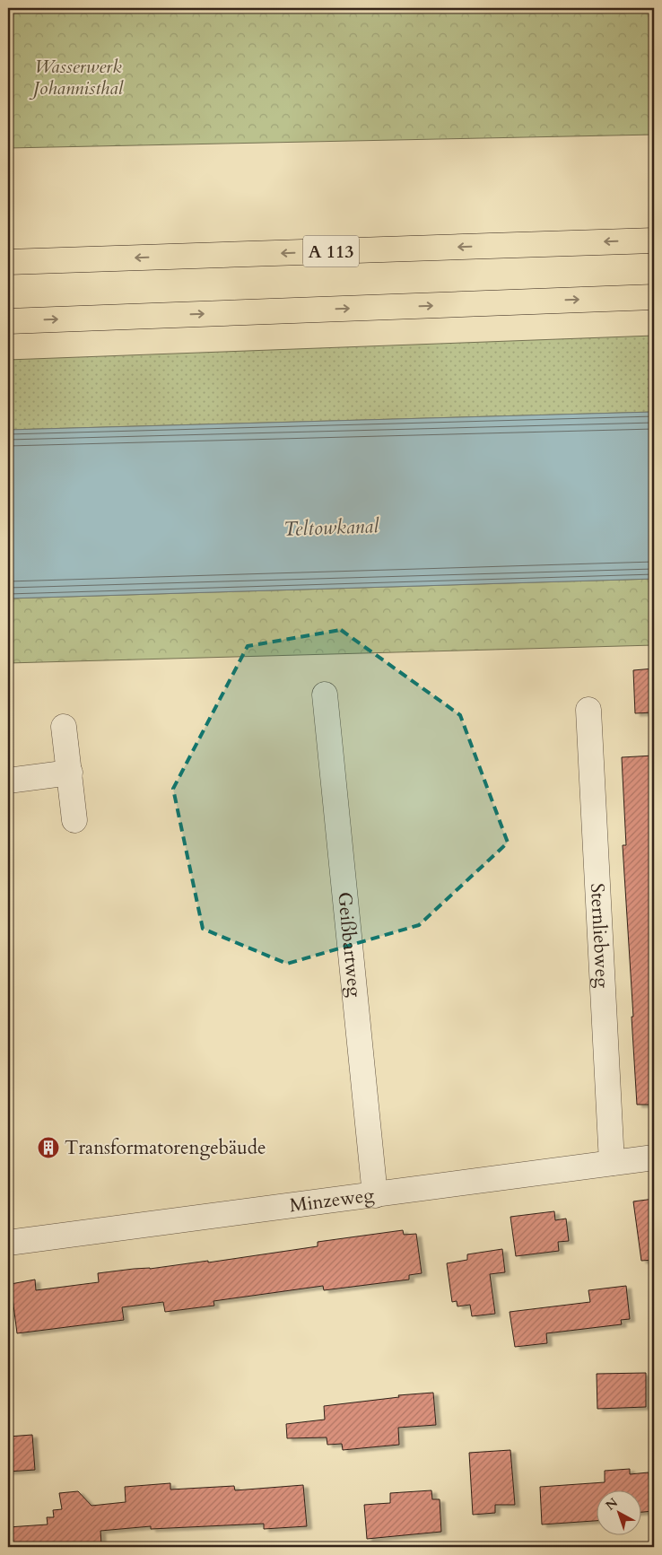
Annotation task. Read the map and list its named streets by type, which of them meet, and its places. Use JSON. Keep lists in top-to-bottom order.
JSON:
{
  "streets": {
    "highway": ["A 113"],
    "street": ["Sternliebweg", "Geißbartweg", "Minzeweg"]
  },
  "crossings": [
    ["Sternliebweg", "Minzeweg"],
    ["Geißbartweg", "Minzeweg"]
  ],
  "water": ["Teltowkanal"],
  "parks": ["Wasserwerk Johannisthal"],
  "places": {
    "building": ["Transformatorengebäude"]
  },
  "north": "top left"
}
